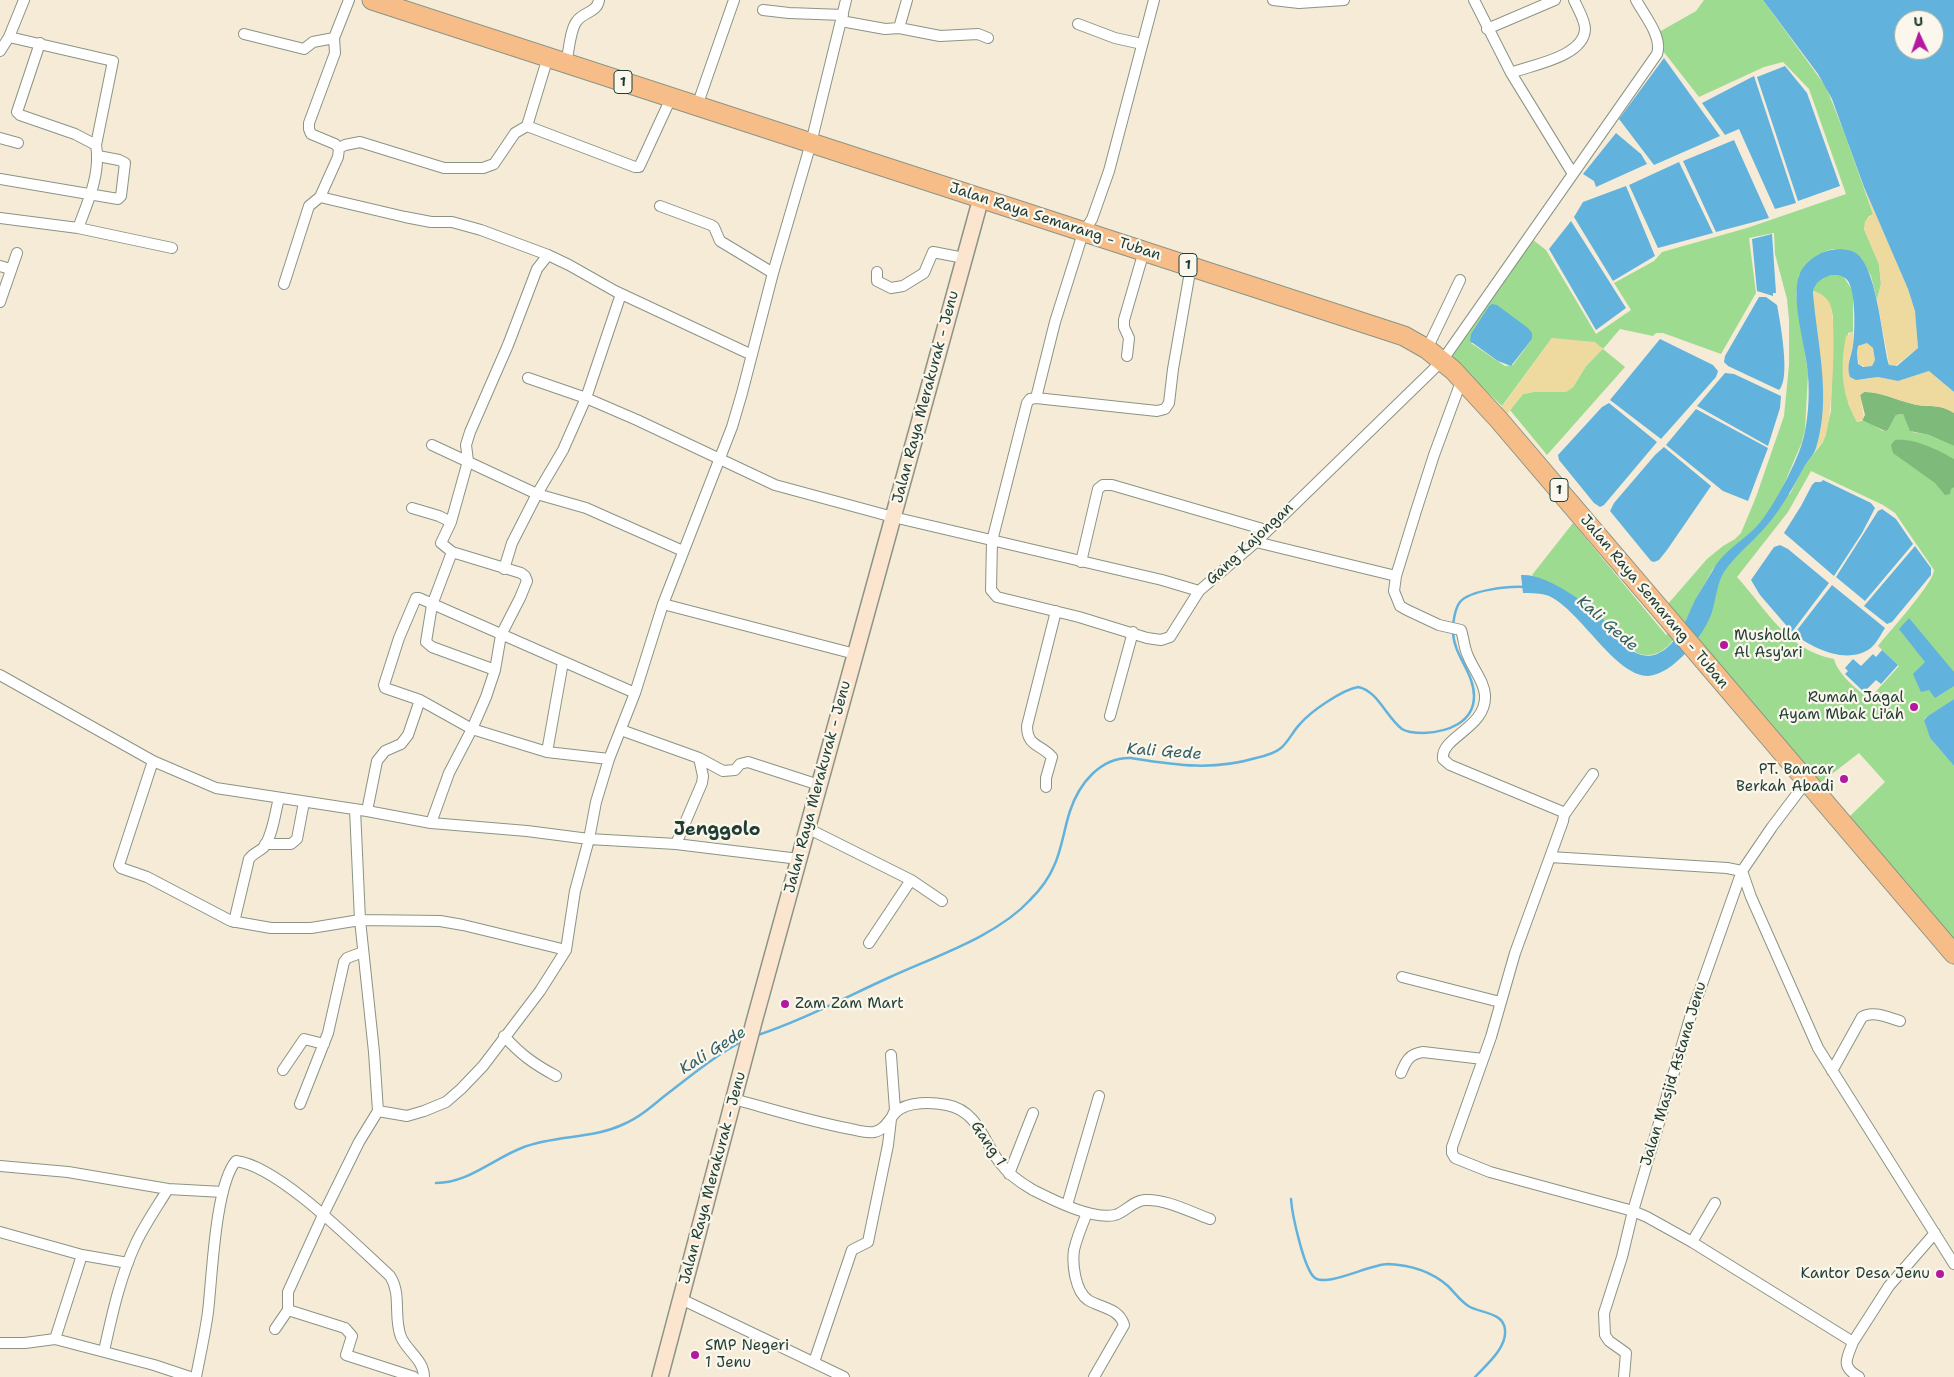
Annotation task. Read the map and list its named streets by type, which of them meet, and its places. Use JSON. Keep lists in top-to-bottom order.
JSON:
{
  "streets": {
    "highway": ["1", "Jalan Raya Semarang - Tuban"],
    "main road": ["Jalan Raya Merakurak - Jenu"],
    "street": ["Gang Kajongan", "Jalan Masjid Astana Jenu", "Gang 1"]
  },
  "crossings": [
    ["Jalan Raya Semarang - Tuban", "Jalan Raya Merakurak - Jenu"],
    ["Jalan Raya Semarang - Tuban", "Gang Kajongan"],
    ["Jalan Raya Semarang - Tuban", "Jalan Masjid Astana Jenu"],
    ["Jalan Raya Merakurak - Jenu", "Gang Kajongan"],
    ["Jalan Raya Merakurak - Jenu", "Gang 1"]
  ],
  "districts": ["Jenggolo"],
  "water": ["Kali Gede"],
  "places": [
    "Musholla Al Asy'ari",
    "Rumah Jagal Ayam Mbak Li'ah",
    "PT. Bancar Berkah Abadi",
    "Zam Zam Mart",
    "Kantor Desa Jenu",
    "SMP Negeri 1 Jenu"
  ],
  "north": "top"
}
